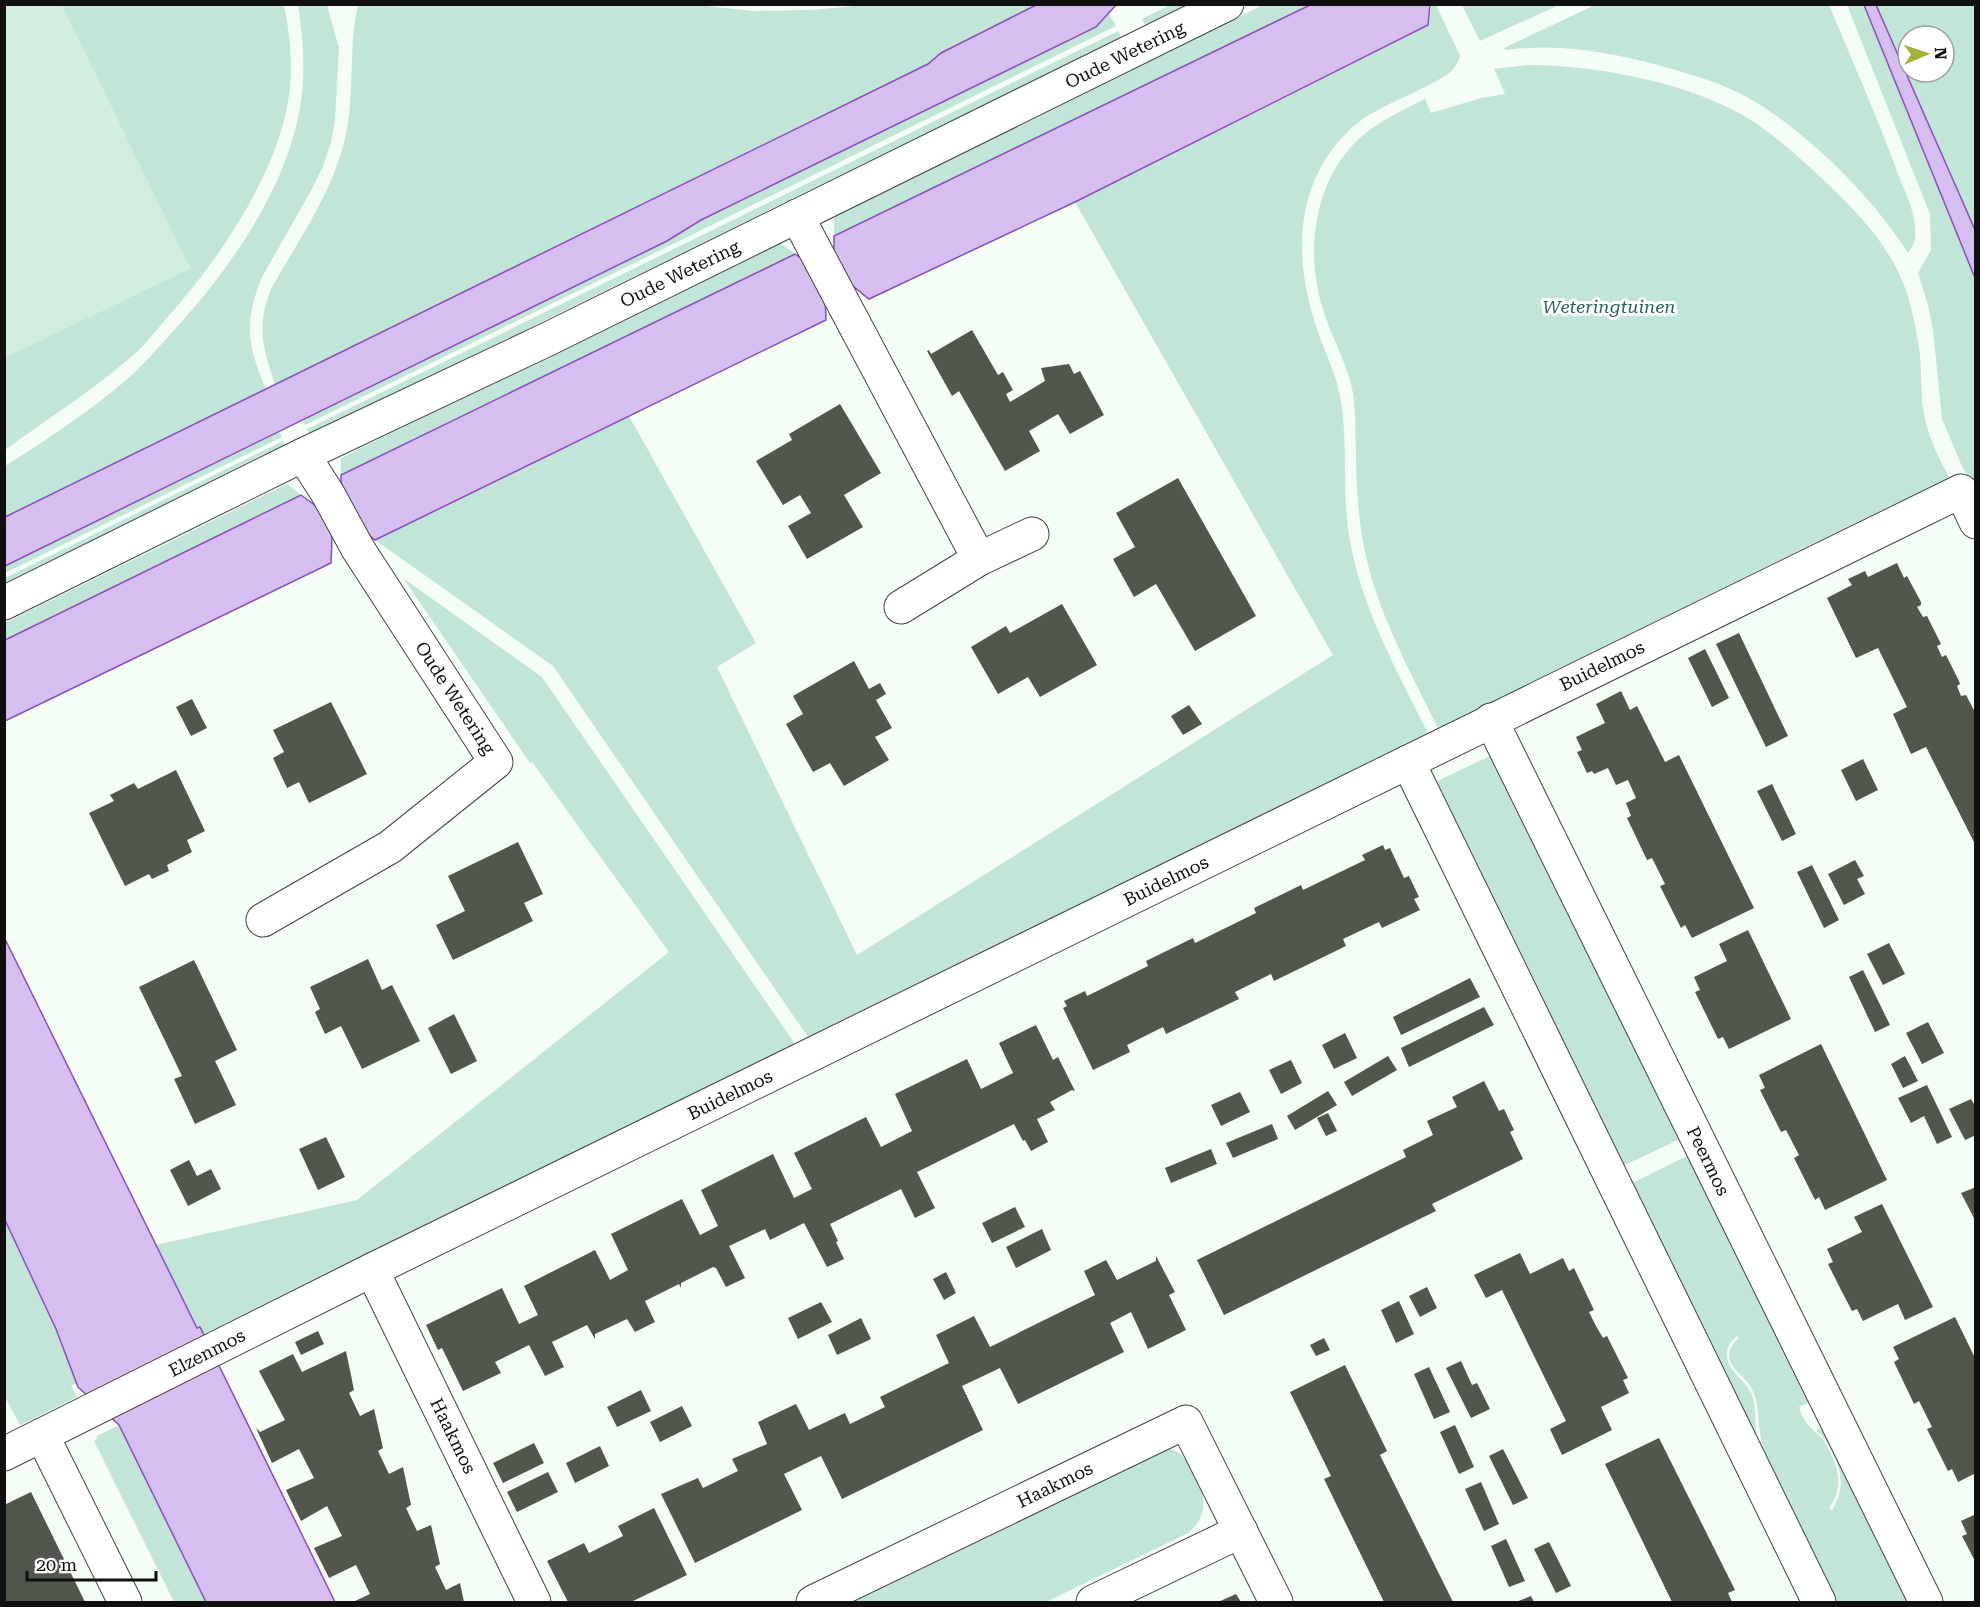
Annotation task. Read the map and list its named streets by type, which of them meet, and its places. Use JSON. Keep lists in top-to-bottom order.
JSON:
{
  "streets": {
    "street": [
      "Oude Wetering",
      "Buidelmos",
      "Peermos",
      "Elzenmos",
      "Haakmos"
    ]
  },
  "crossings": [
    ["Buidelmos", "Peermos"],
    ["Buidelmos", "Elzenmos"],
    ["Buidelmos", "Haakmos"],
    ["Elzenmos", "Haakmos"]
  ],
  "parks": ["Weteringtuinen"],
  "scale_bar": "20 m",
  "north": "right"
}
